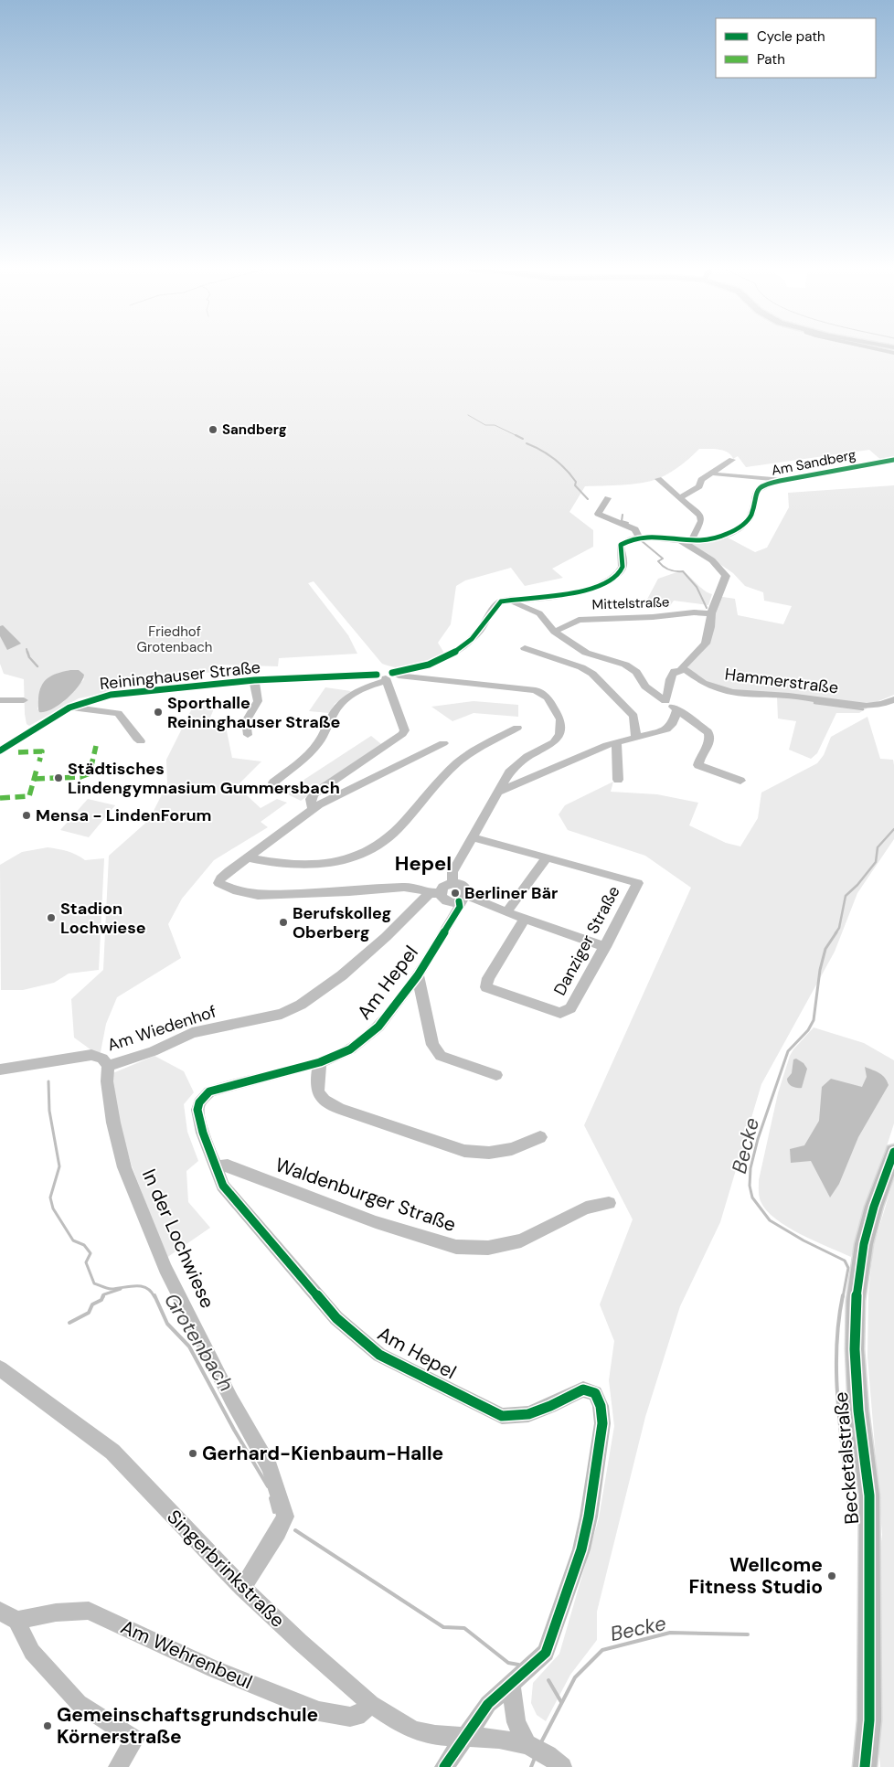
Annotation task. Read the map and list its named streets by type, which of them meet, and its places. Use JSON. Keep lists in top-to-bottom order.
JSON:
{
  "streets": {
    "main road": ["Becketalstraße"],
    "street": [
      "Am Sandberg",
      "Mittelstraße",
      "Reininghauser Straße",
      "Hammerstraße",
      "Danziger Straße",
      "Am Hepel",
      "Am Wiedenhof",
      "Waldenburger Straße",
      "In der Lochwiese",
      "Singerbrinkstraße",
      "Am Wehrenbeul"
    ]
  },
  "crossings": [
    ["Am Hepel", "Waldenburger Straße"],
    ["Am Hepel", "Singerbrinkstraße"],
    ["Am Wiedenhof", "In der Lochwiese"],
    ["In der Lochwiese", "Singerbrinkstraße"],
    ["Singerbrinkstraße", "Am Wehrenbeul"]
  ],
  "districts": ["Hepel"],
  "water": ["Becke", "Grotenbach"],
  "parks": ["Friedhof Grotenbach"],
  "places": [
    "Sandberg",
    "Sporthalle Reininghauser Straße",
    "Städtisches Lindengymnasium Gummersbach",
    "Mensa - LindenForum",
    "Berliner Bär",
    "Stadion Lochwiese",
    "Berufskolleg Oberberg",
    "Gerhard-Kienbaum-Halle",
    "Wellcome Fitness Studio",
    "Gemeinschaftsgrundschule Körnerstraße"
  ],
  "legend": ["Cycle path", "Path"]
}
